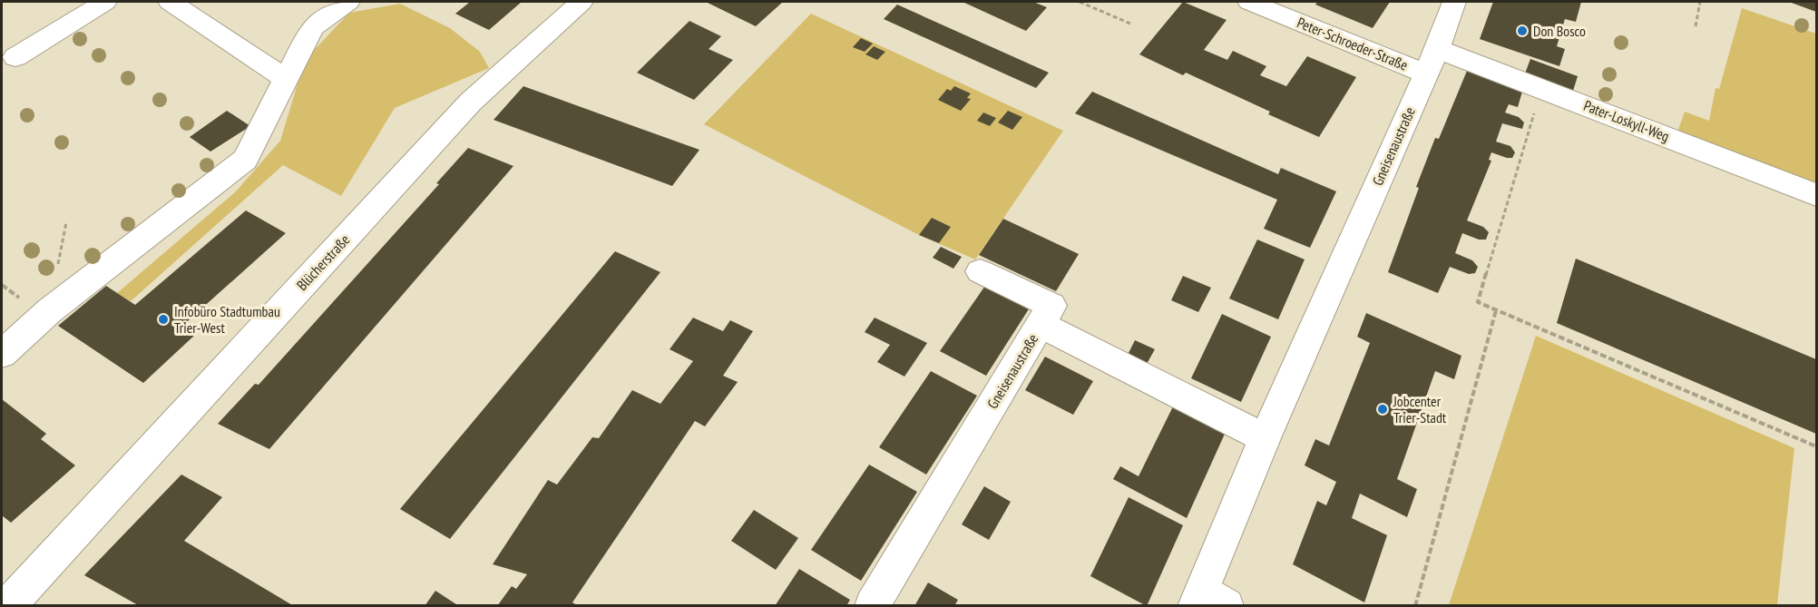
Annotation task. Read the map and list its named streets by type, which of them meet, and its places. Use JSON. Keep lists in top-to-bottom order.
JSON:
{
  "streets": {
    "street": [
      "Peter-Schroeder-Straße",
      "Pater-Loskyll-Weg",
      "Gneisenaustraße",
      "Blücherstraße"
    ]
  },
  "crossings": [
    ["Peter-Schroeder-Straße", "Pater-Loskyll-Weg"],
    ["Peter-Schroeder-Straße", "Gneisenaustraße"],
    ["Pater-Loskyll-Weg", "Gneisenaustraße"]
  ],
  "places": ["Don Bosco", "Infobüro Stadtumbau Trier-West", "Jobcenter Trier-Stadt"]
}
